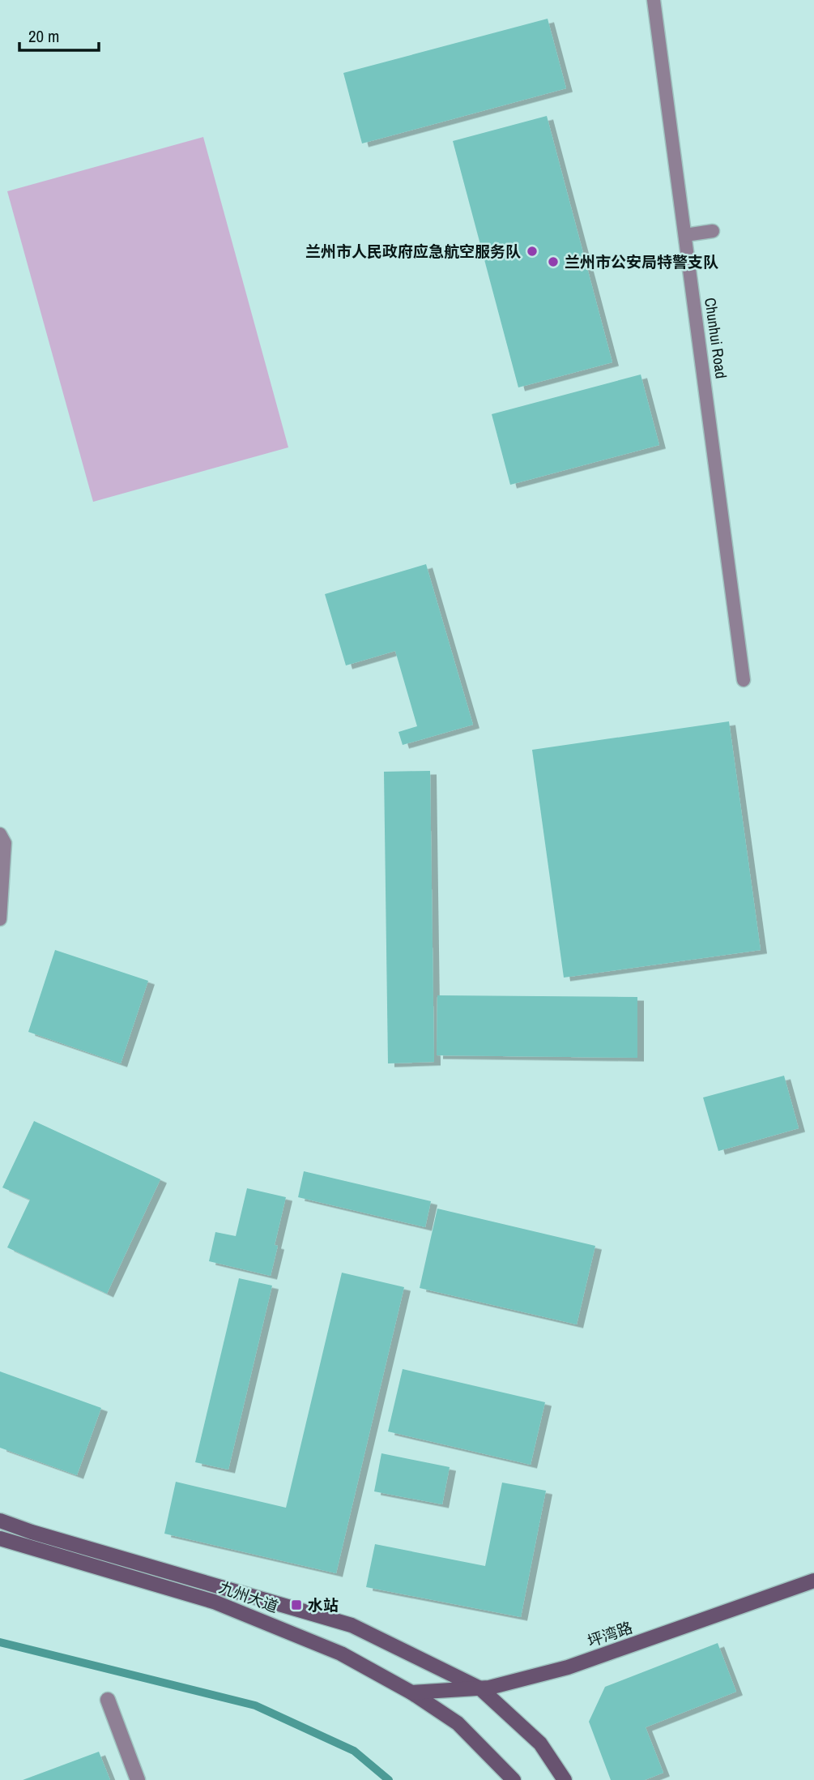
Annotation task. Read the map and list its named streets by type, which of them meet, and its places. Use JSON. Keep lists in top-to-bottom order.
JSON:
{
  "streets": {
    "main road": ["九州大道", "坪湾路"],
    "lane": ["Chunhui Road"]
  },
  "crossings": [
    ["九州大道", "坪湾路"]
  ],
  "places": {
    "other": ["兰州市人民政府应急航空服务队", "兰州市公安局特警支队"],
    "transit": ["水站"]
  },
  "scale_bar": "20 m"
}
